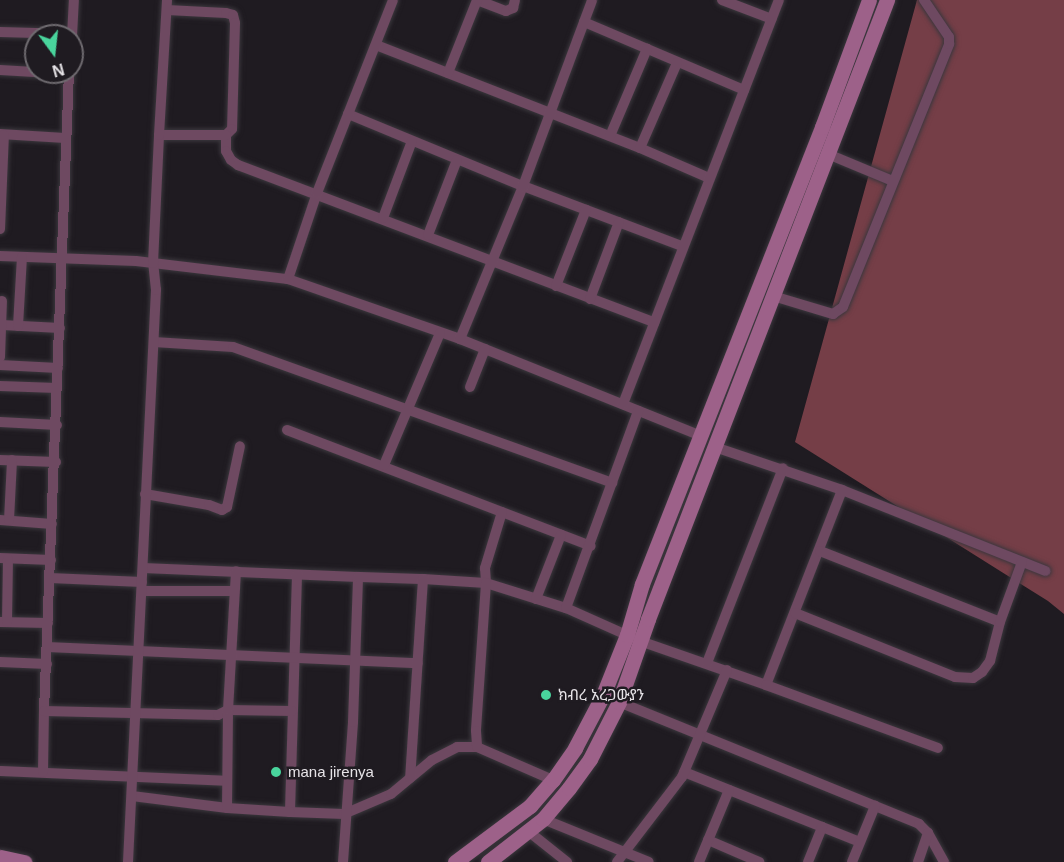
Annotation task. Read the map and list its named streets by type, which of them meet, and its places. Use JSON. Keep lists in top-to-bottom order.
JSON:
{
  "places": ["ክብረ አረጋውያን", "mana jirenya"],
  "north": "bottom"
}
